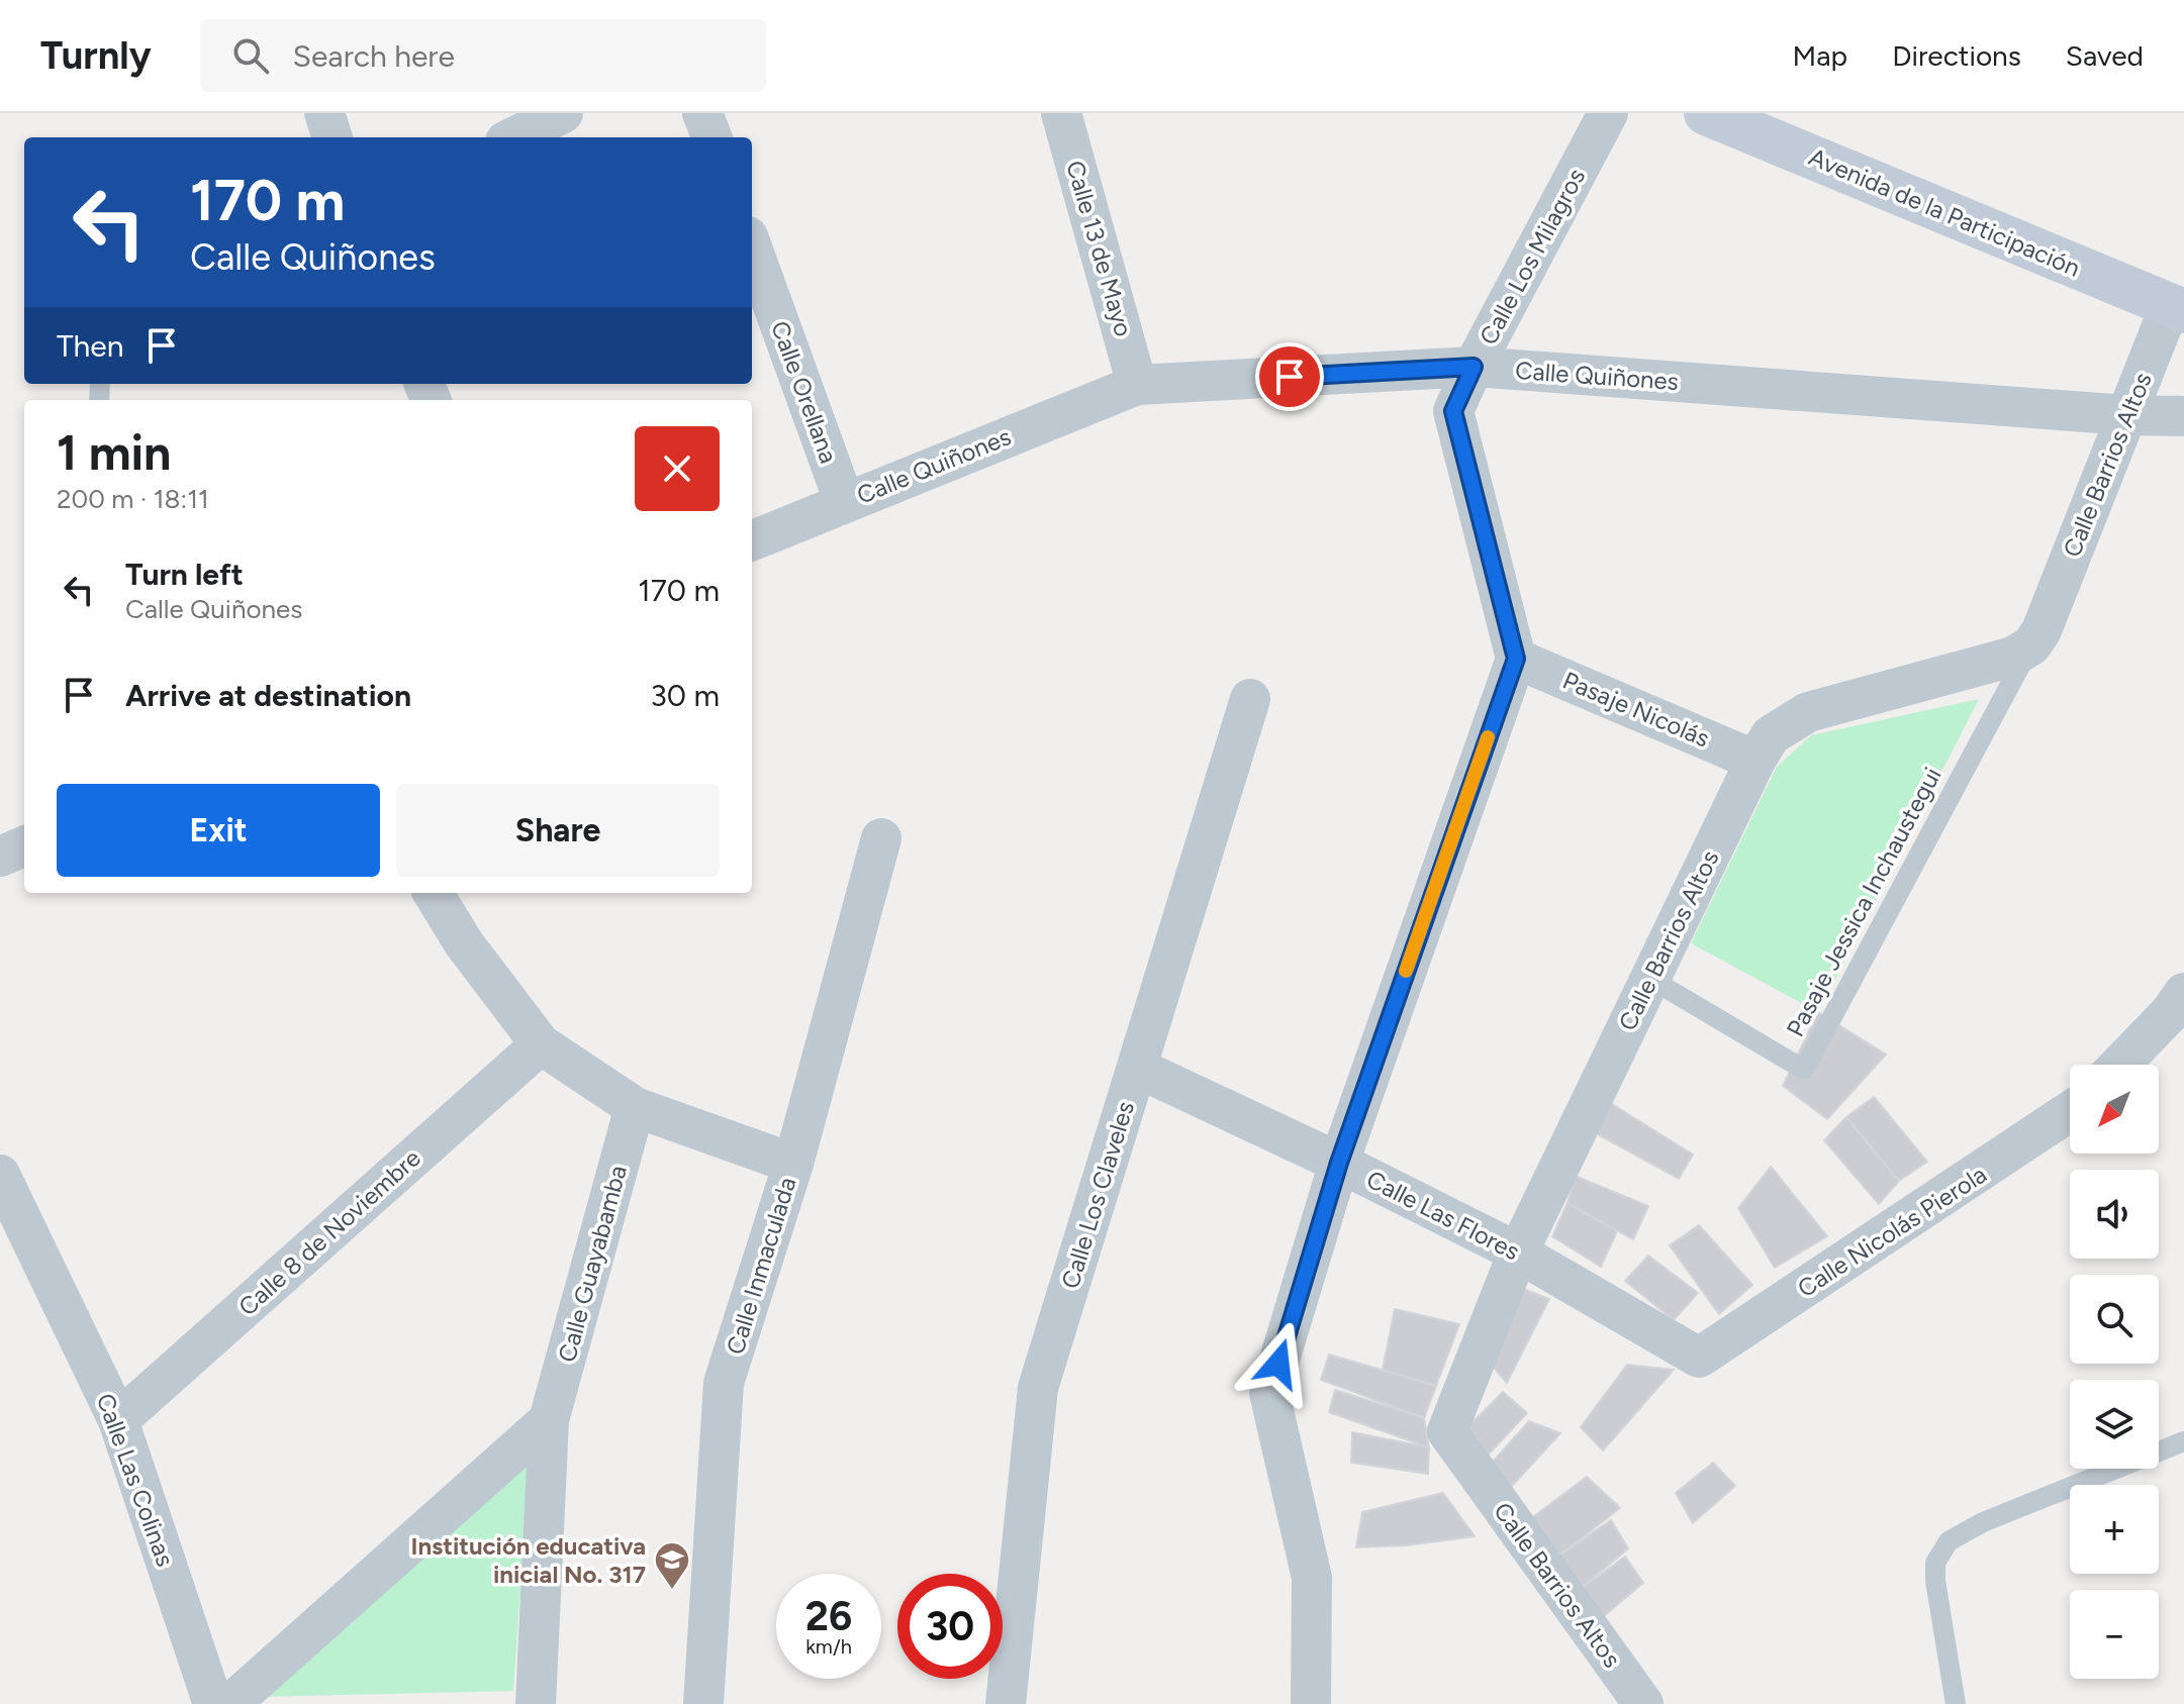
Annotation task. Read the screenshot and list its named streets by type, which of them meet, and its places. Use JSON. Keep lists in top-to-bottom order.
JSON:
{
  "streets": {
    "main road": ["Avenida de la Participación"],
    "street": [
      "Calle 13 de Mayo",
      "Calle Los Milagros",
      "Calle Quiñones",
      "Calle Orellana",
      "Calle Barrios Altos",
      "Pasaje Nicolás",
      "Calle Los Claveles",
      "Calle Las Flores",
      "Calle Nicolás Pierola",
      "Calle 8 de Noviembre",
      "Calle Guayabamba",
      "Calle Inmaculada",
      "Calle Las Colinas"
    ],
    "lane": ["Pasaje Jessica Inchaustegui"]
  },
  "crossings": [
    ["Avenida de la Participación", "Calle Barrios Altos"],
    ["Calle 13 de Mayo", "Calle Quiñones"],
    ["Calle Los Milagros", "Calle Quiñones"],
    ["Calle Los Milagros", "Pasaje Nicolás"],
    ["Calle Quiñones", "Calle Orellana"],
    ["Calle Quiñones", "Calle Barrios Altos"],
    ["Calle Barrios Altos", "Pasaje Nicolás"],
    ["Calle Barrios Altos", "Pasaje Jessica Inchaustegui"],
    ["Calle Barrios Altos", "Calle Las Flores"],
    ["Calle Los Claveles", "Calle Las Flores"],
    ["Calle Las Flores", "Calle Nicolás Pierola"],
    ["Calle 8 de Noviembre", "Calle Las Colinas"]
  ],
  "places": {
    "school or university": ["Institución educativa inicial No. 317"]
  },
  "north": "bottom left",
  "page": {
    "header": "Turnly",
    "search": "Search here",
    "nav": ["Map", "Directions", "Saved"],
    "turn": ["170 m", "Calle Quiñones"],
    "then": "Then",
    "heading": ["1 min", "200 m · 18:11"],
    "list": [
      {
        "name": "Turn left",
        "note": "Calle Quiñones",
        "value": "170 m"
      },
      {
        "name": "Arrive at destination",
        "value": "30 m"
      }
    ],
    "buttons": ["Exit", "Share"],
    "map_buttons": ["+", "−"],
    "speed": "26 km/h",
    "limit": "30"
  }
}
